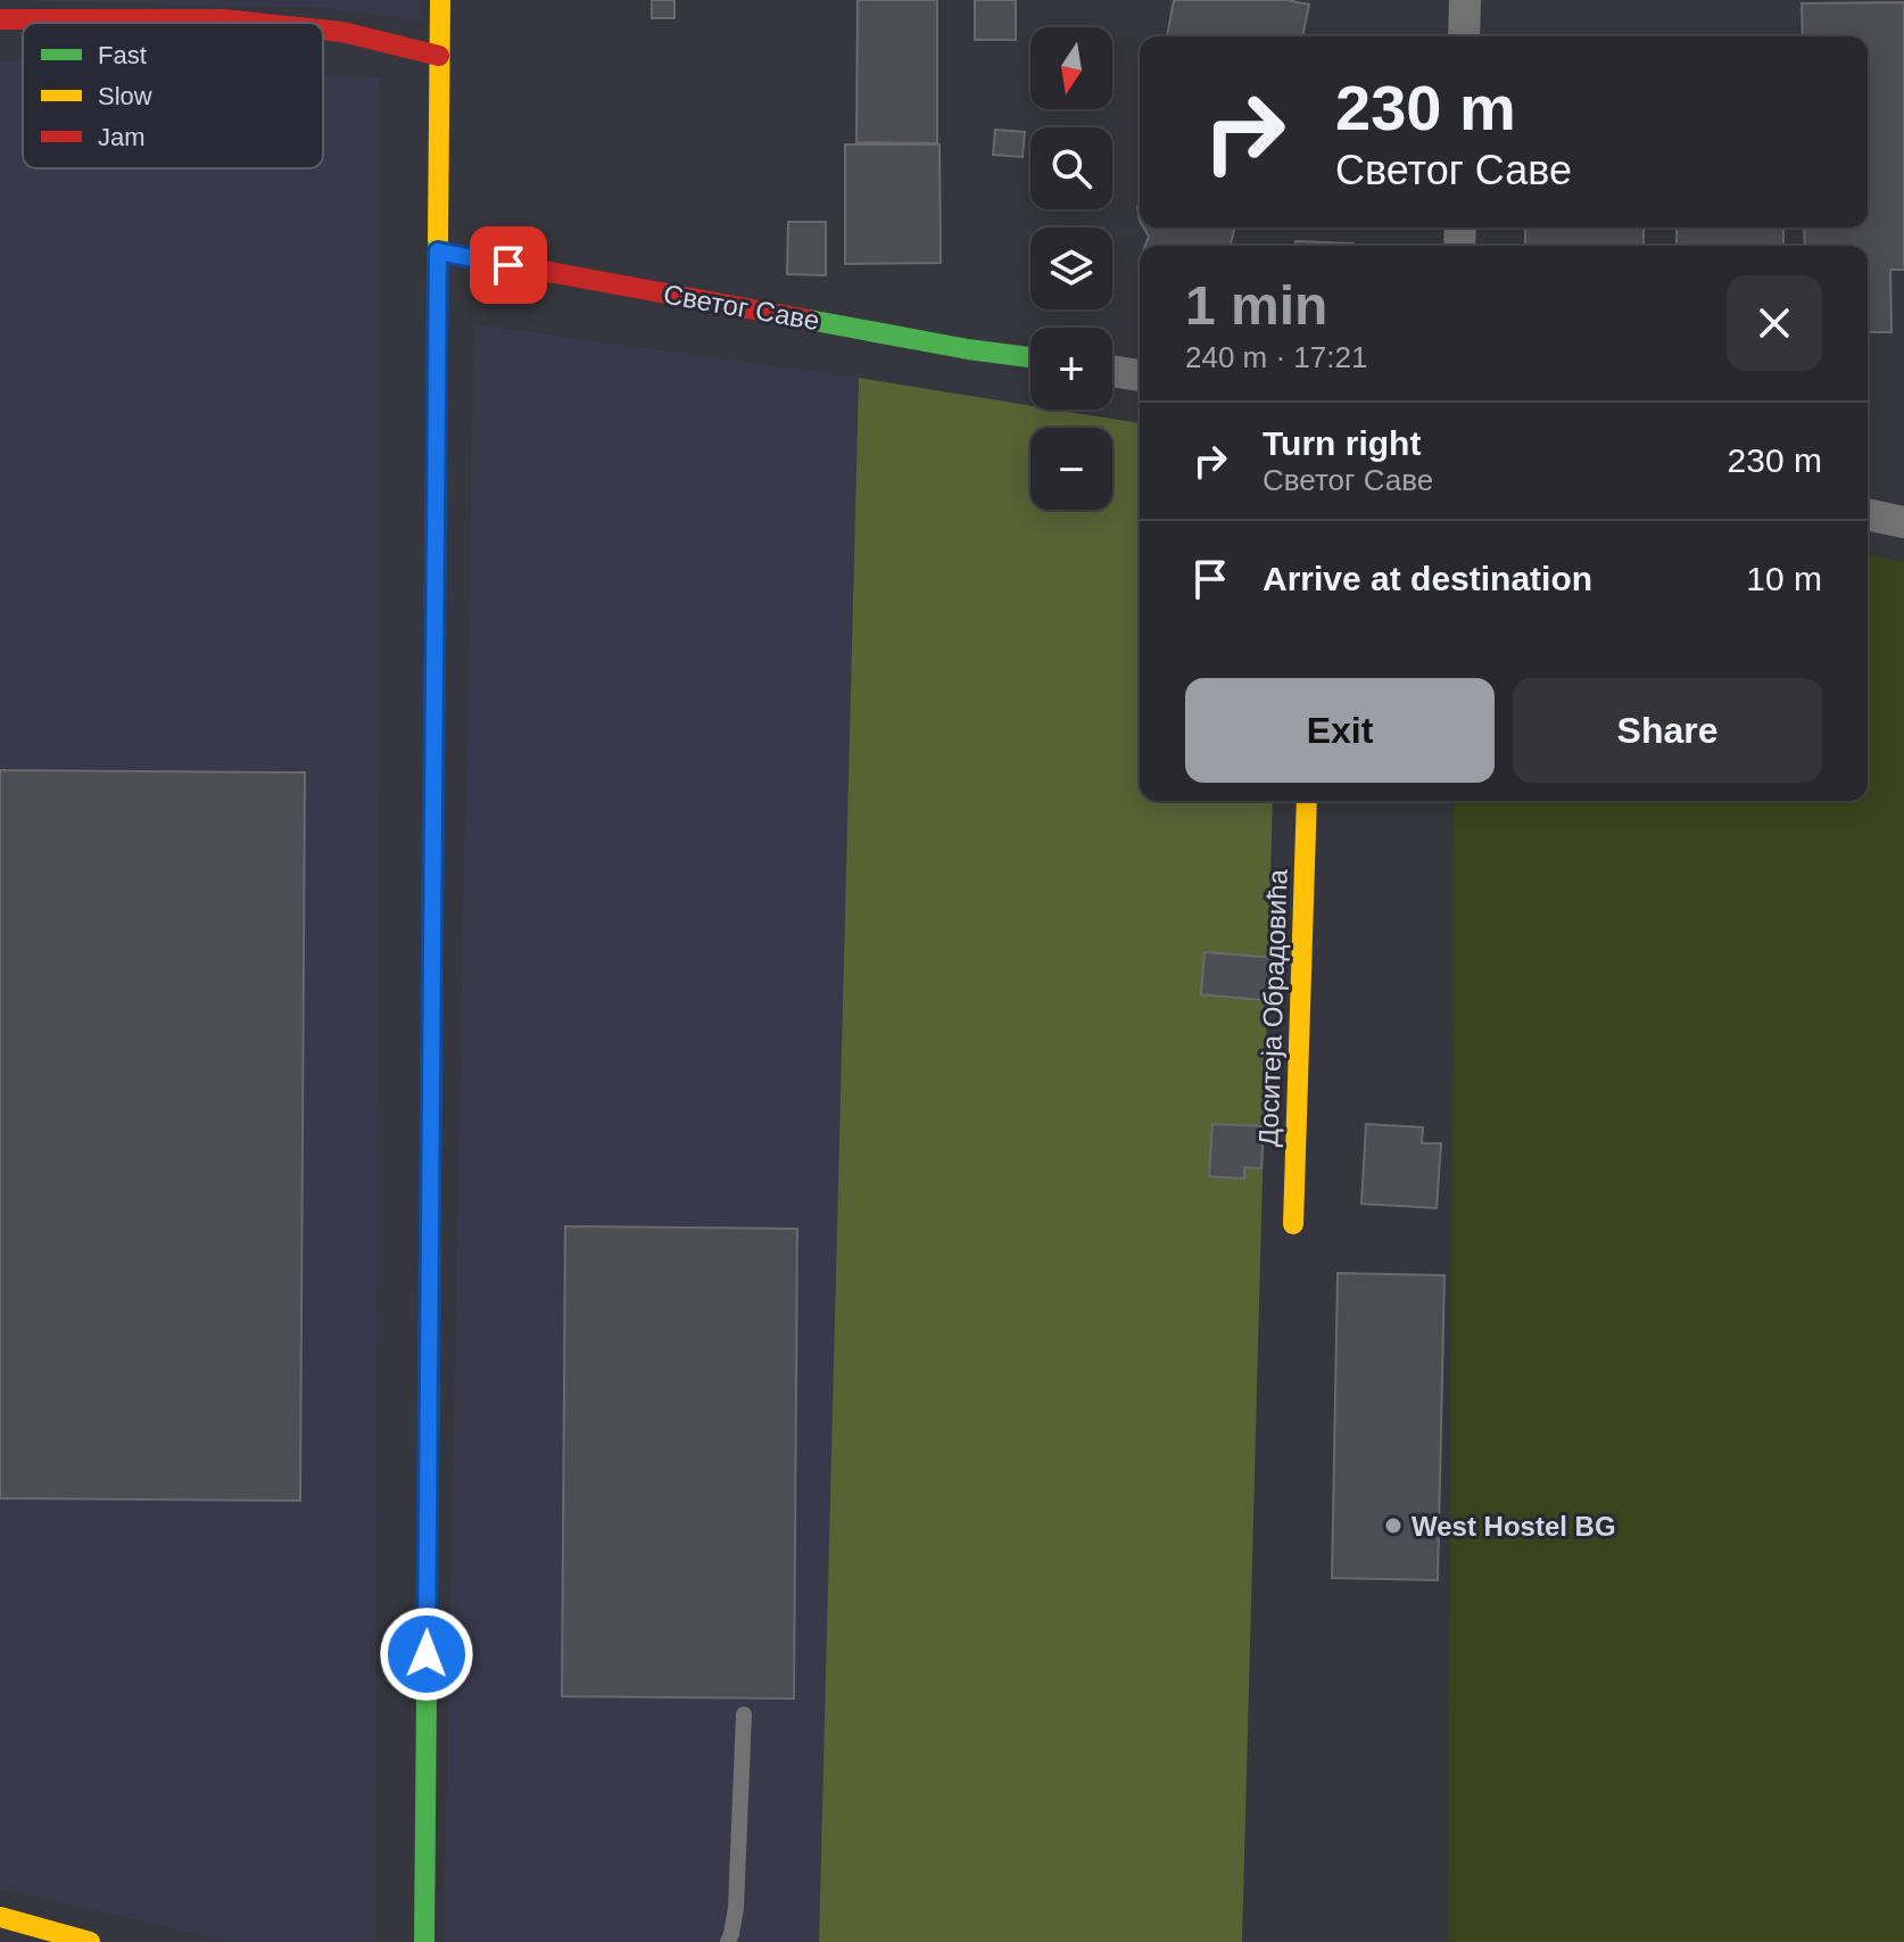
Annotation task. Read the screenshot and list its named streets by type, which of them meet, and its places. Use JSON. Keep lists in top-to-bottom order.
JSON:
{
  "streets": {
    "street": ["Светог Саве", "Доситеја Обрадовића"]
  },
  "places": ["West Hostel BG"],
  "legend": ["Fast", "Slow", "Jam"],
  "north": "bottom",
  "page": {
    "map_buttons": ["+", "−"],
    "turn": ["230 m", "Светог Саве"],
    "heading": ["1 min", "240 m · 17:21"],
    "list": [
      {
        "name": "Turn right",
        "note": "Светог Саве",
        "value": "230 m"
      },
      {
        "name": "Arrive at destination",
        "value": "10 m"
      }
    ],
    "buttons": ["Exit", "Share"]
  }
}
